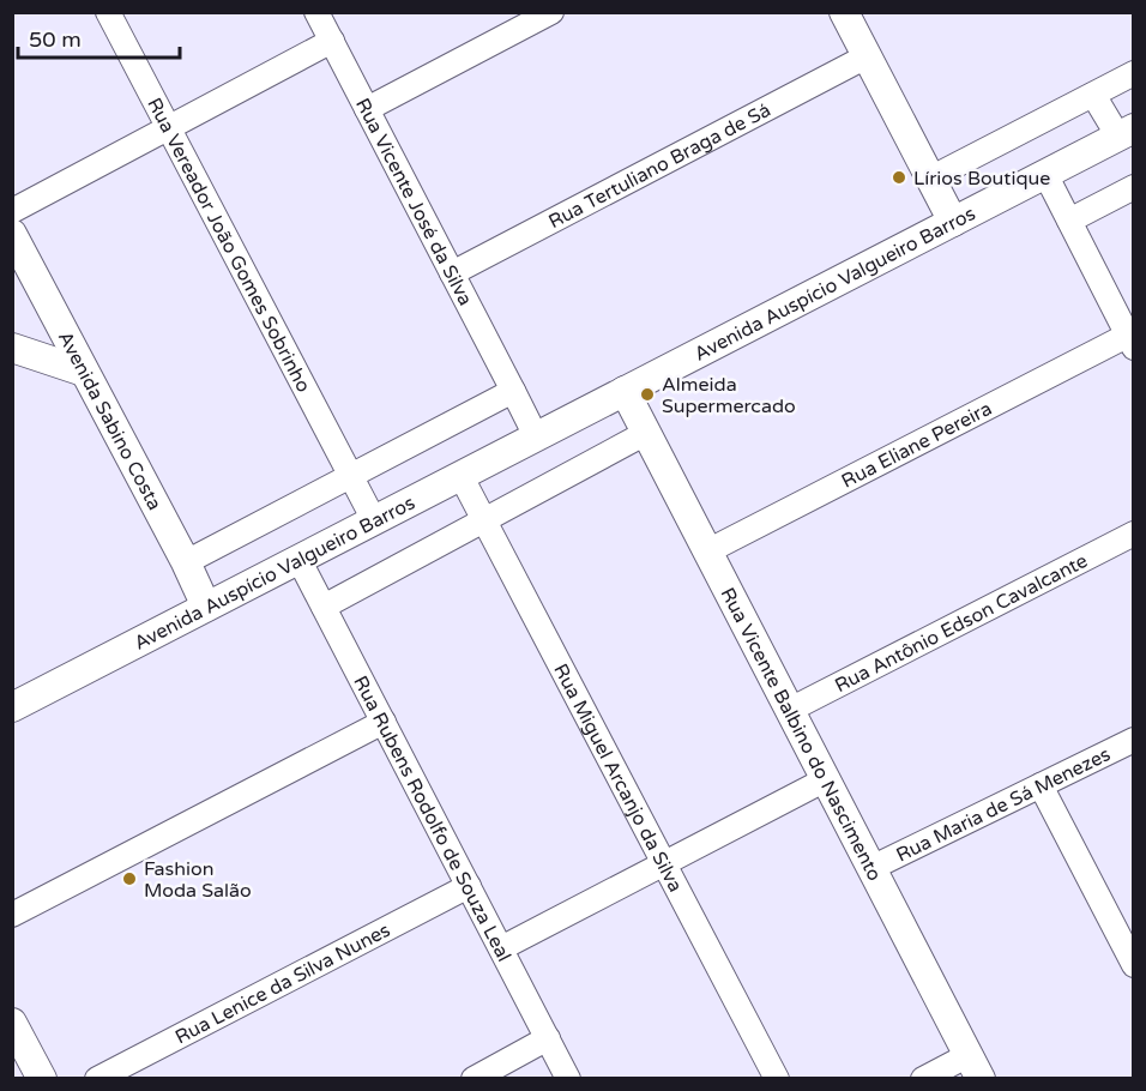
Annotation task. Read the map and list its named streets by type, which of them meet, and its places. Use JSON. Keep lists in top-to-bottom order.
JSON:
{
  "streets": {
    "street": [
      "Rua Tertuliano Braga de Sá",
      "Rua Vicente José da Silva",
      "Rua Vereador João Gomes Sobrinho",
      "Avenida Auspício Valgueiro Barros",
      "Avenida Sabino Costa",
      "Rua Eliane Pereira",
      "Rua Antônio Edson Cavalcante",
      "Rua Vicente Balbino do Nascimento",
      "Rua Miguel Arcanjo da Silva",
      "Rua Maria de Sá Menezes",
      "Rua Rubens Rodolfo de Souza Leal",
      "Rua Lenice da Silva Nunes"
    ]
  },
  "crossings": [
    ["Rua Tertuliano Braga de Sá", "Rua Vicente José da Silva"],
    ["Rua Vereador João Gomes Sobrinho", "Avenida Auspício Valgueiro Barros"],
    ["Avenida Auspício Valgueiro Barros", "Avenida Sabino Costa"],
    ["Avenida Auspício Valgueiro Barros", "Rua Vicente Balbino do Nascimento"],
    ["Avenida Auspício Valgueiro Barros", "Rua Miguel Arcanjo da Silva"],
    ["Avenida Auspício Valgueiro Barros", "Rua Rubens Rodolfo de Souza Leal"],
    ["Rua Eliane Pereira", "Rua Vicente Balbino do Nascimento"],
    ["Rua Antônio Edson Cavalcante", "Rua Vicente Balbino do Nascimento"],
    ["Rua Vicente Balbino do Nascimento", "Rua Maria de Sá Menezes"],
    ["Rua Rubens Rodolfo de Souza Leal", "Rua Lenice da Silva Nunes"]
  ],
  "places": ["Lírios Boutique", "Almeida Supermercado", "Fashion Moda Salão"],
  "scale_bar": "50 m"
}
